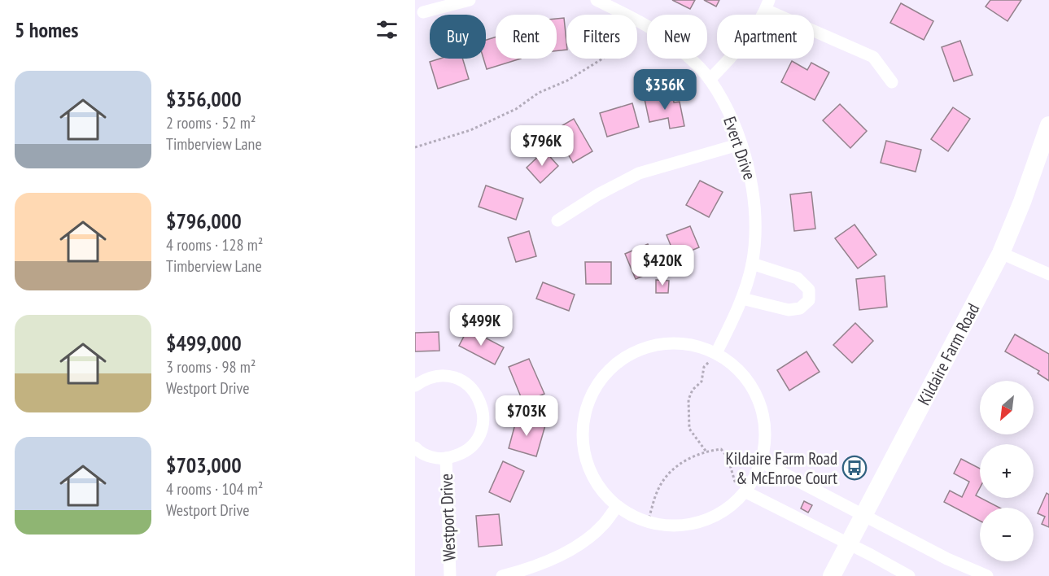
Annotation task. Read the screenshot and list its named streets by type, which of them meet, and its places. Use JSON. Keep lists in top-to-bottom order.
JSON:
{
  "streets": {
    "main road": ["Kildaire Farm Road"],
    "street": ["Evert Drive", "Westport Drive"]
  },
  "places": {
    "bus stop": ["Kildaire Farm Road & McEnroe Court"]
  },
  "north": "bottom left",
  "page": {
    "heading": "5 homes",
    "chip": [
      "Buy",
      "Rent",
      "Filters",
      "New",
      "Apartment"
    ],
    "list": [
      {
        "name": "$356,000",
        "note": "2 rooms · 52 m² · Timberview Lane"
      },
      {
        "name": "$796,000",
        "note": "4 rooms · 128 m² · Timberview Lane"
      },
      {
        "name": "$499,000",
        "note": "3 rooms · 98 m² · Westport Drive"
      },
      {
        "name": "$703,000",
        "note": "4 rooms · 104 m² · Westport Drive"
      }
    ],
    "price": [
      "$356K",
      "$796K",
      "$420K",
      "$499K",
      "$703K"
    ],
    "map_buttons": ["+", "−"]
  }
}
